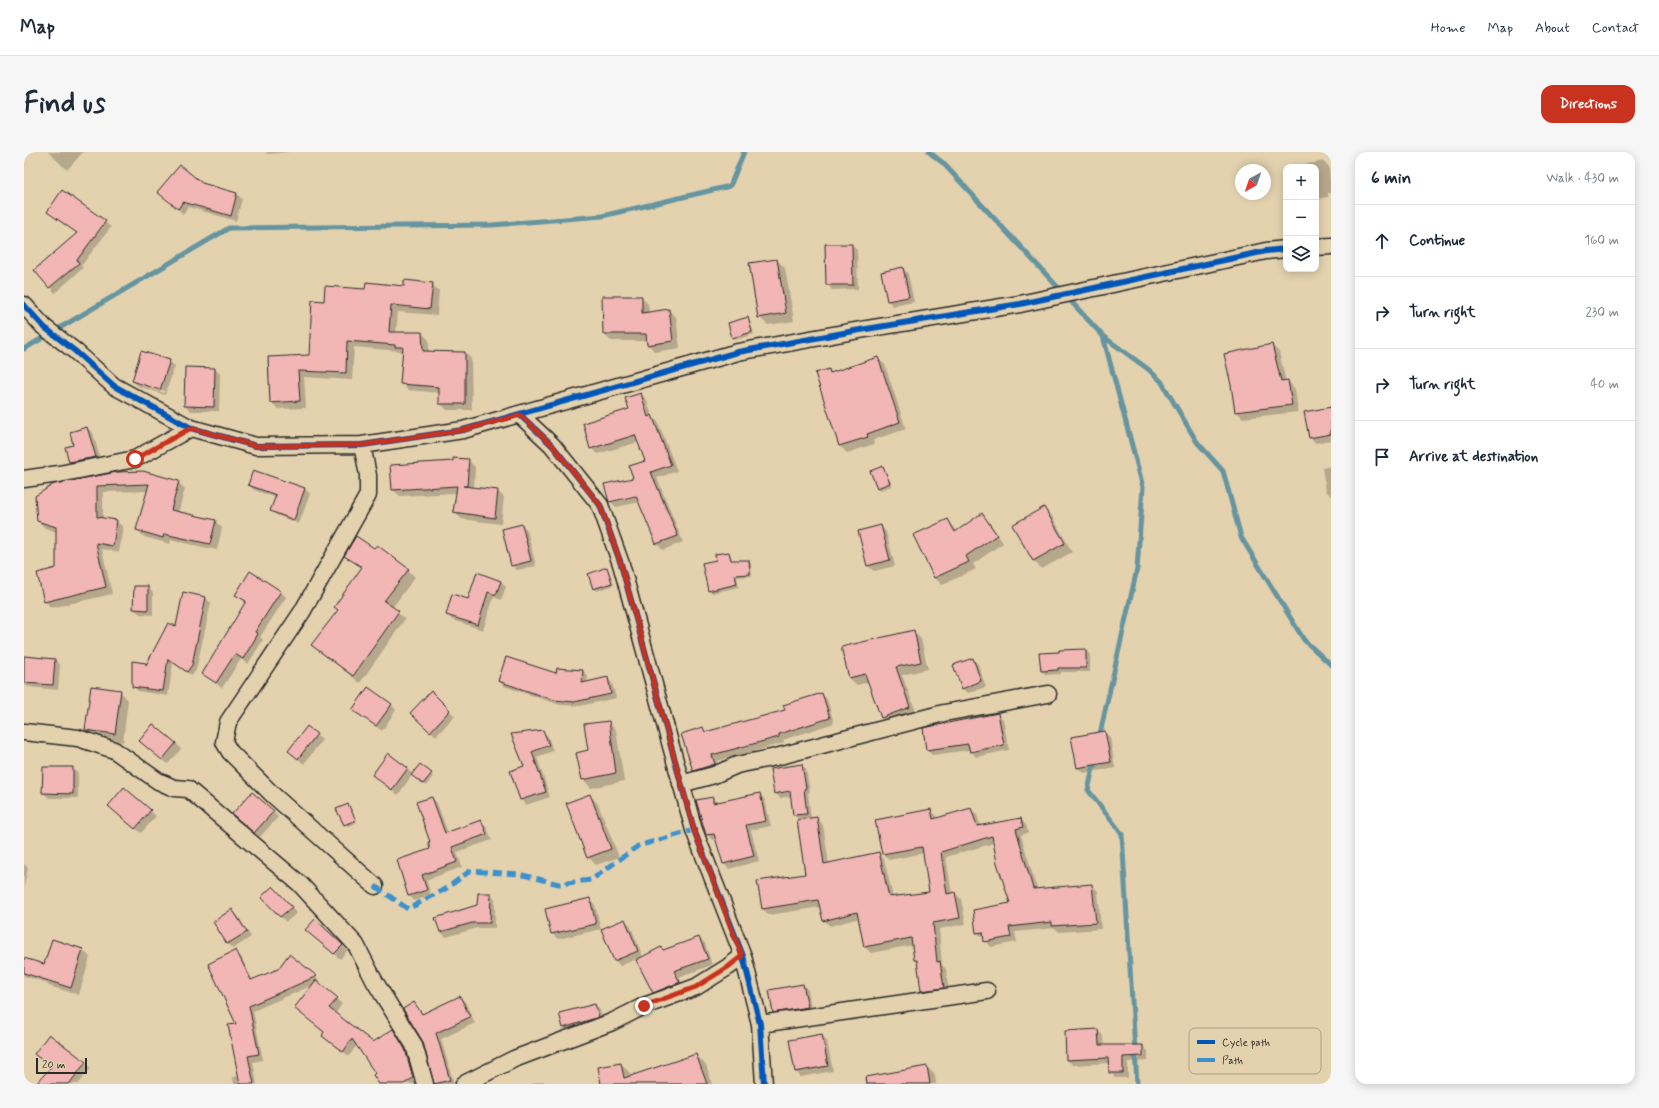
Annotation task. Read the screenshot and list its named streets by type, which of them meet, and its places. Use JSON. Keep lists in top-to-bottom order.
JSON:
{
  "legend": ["Cycle path", "Path"],
  "scale_bar": "20 m",
  "north": "bottom left",
  "page": {
    "header": "Map",
    "nav": [
      "Home",
      "Map",
      "About",
      "Contact"
    ],
    "buttons": "Directions",
    "title": "Find us",
    "heading": ["6 min", "Walk · 430 m"],
    "map_buttons": ["+", "−"],
    "list": [
      ["Continue", "160 m"],
      ["Turn right", "230 m"],
      ["Turn right", "40 m"],
      "Arrive at destination"
    ],
    "scale": "20 m"
  }
}
